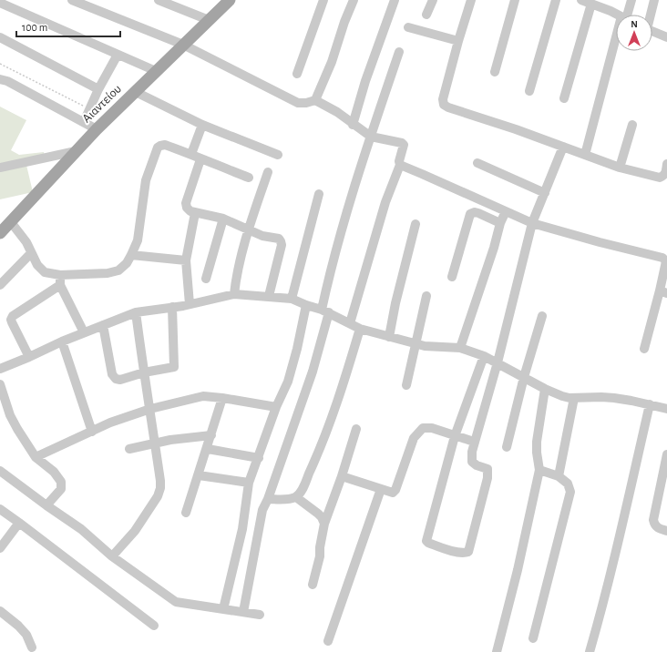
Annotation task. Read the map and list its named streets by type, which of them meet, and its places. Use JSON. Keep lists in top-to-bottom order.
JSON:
{
  "streets": {
    "main road": ["Αιαντείου"]
  },
  "scale_bar": "100 m",
  "north": "top"
}
